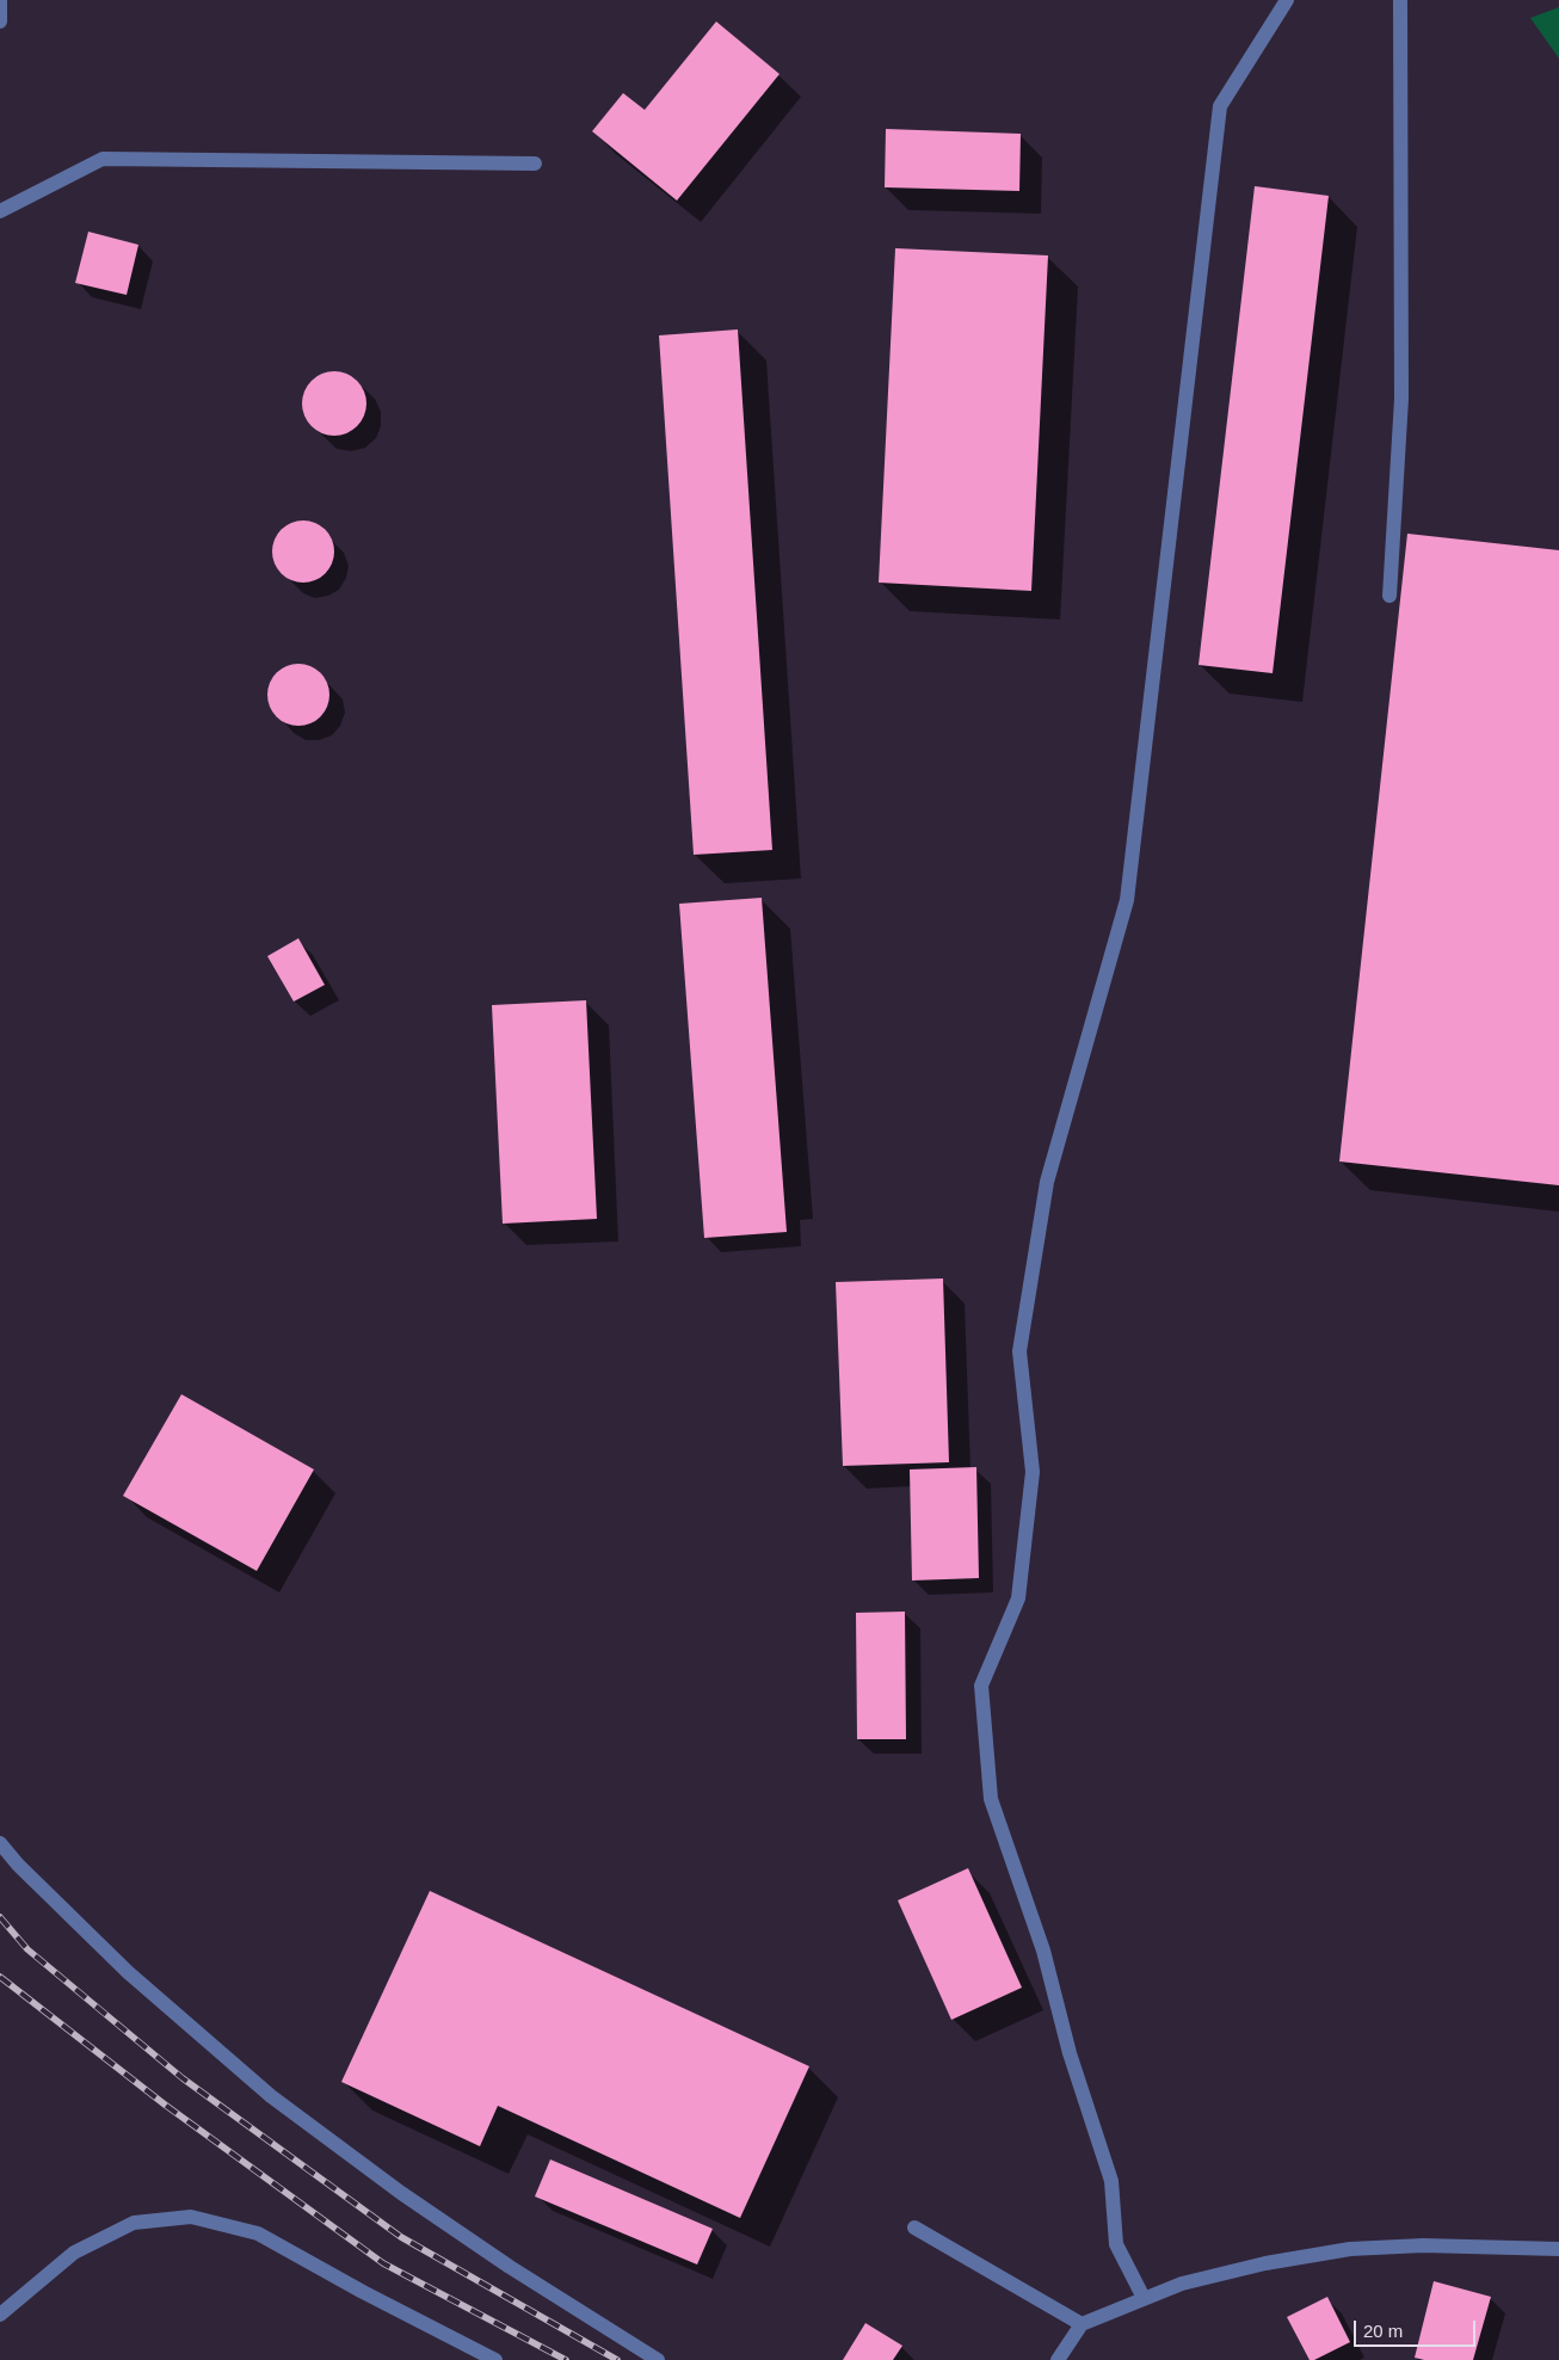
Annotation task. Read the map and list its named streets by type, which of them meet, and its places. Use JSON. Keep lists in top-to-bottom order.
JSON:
{
  "scale_bar": "20 m"
}
